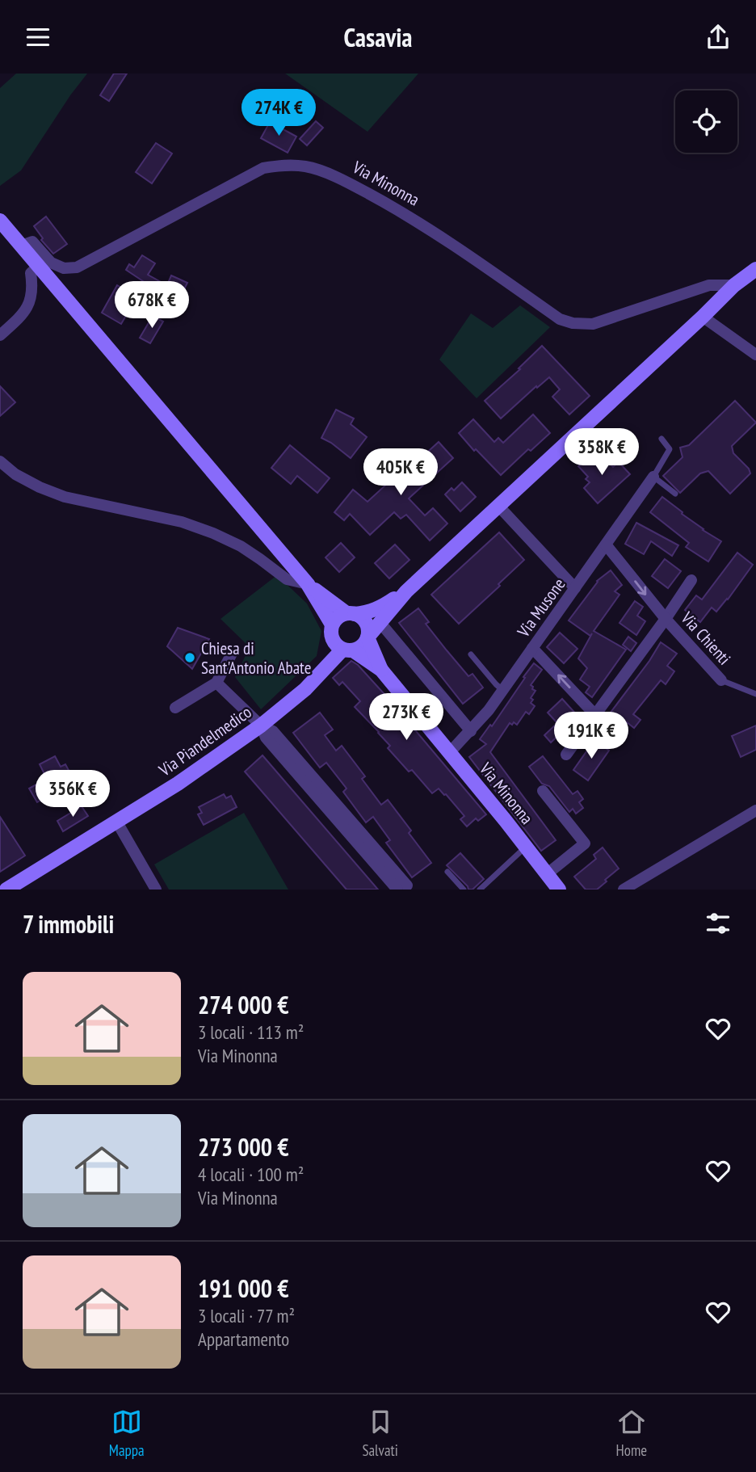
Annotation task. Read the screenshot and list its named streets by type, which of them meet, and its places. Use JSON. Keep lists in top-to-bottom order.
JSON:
{
  "streets": {
    "main road": ["Via Minonna", "Via Piandelmedico"],
    "street": ["Via Musone", "Via Chienti"]
  },
  "crossings": [
    ["Via Minonna", "Via Musone"],
    ["Via Minonna", "Via Piandelmedico"],
    ["Via Musone", "Via Chienti"]
  ],
  "one_way": ["Via Chienti"],
  "places": ["Chiesa di Sant'Antonio Abate"],
  "page": {
    "header": "Casavia",
    "price": [
      "274K €",
      "678K €",
      "358K €",
      "405K €",
      "273K €",
      "191K €",
      "356K €"
    ],
    "heading": "7 immobili",
    "list": [
      {
        "name": "274 000 €",
        "note": "3 locali · 113 m² · Via Minonna"
      },
      {
        "name": "273 000 €",
        "note": "4 locali · 100 m² · Via Minonna"
      },
      {
        "name": "191 000 €",
        "note": "3 locali · 77 m² · Appartamento"
      }
    ],
    "tabs": ["Mappa", "Salvati", "Home"]
  }
}
